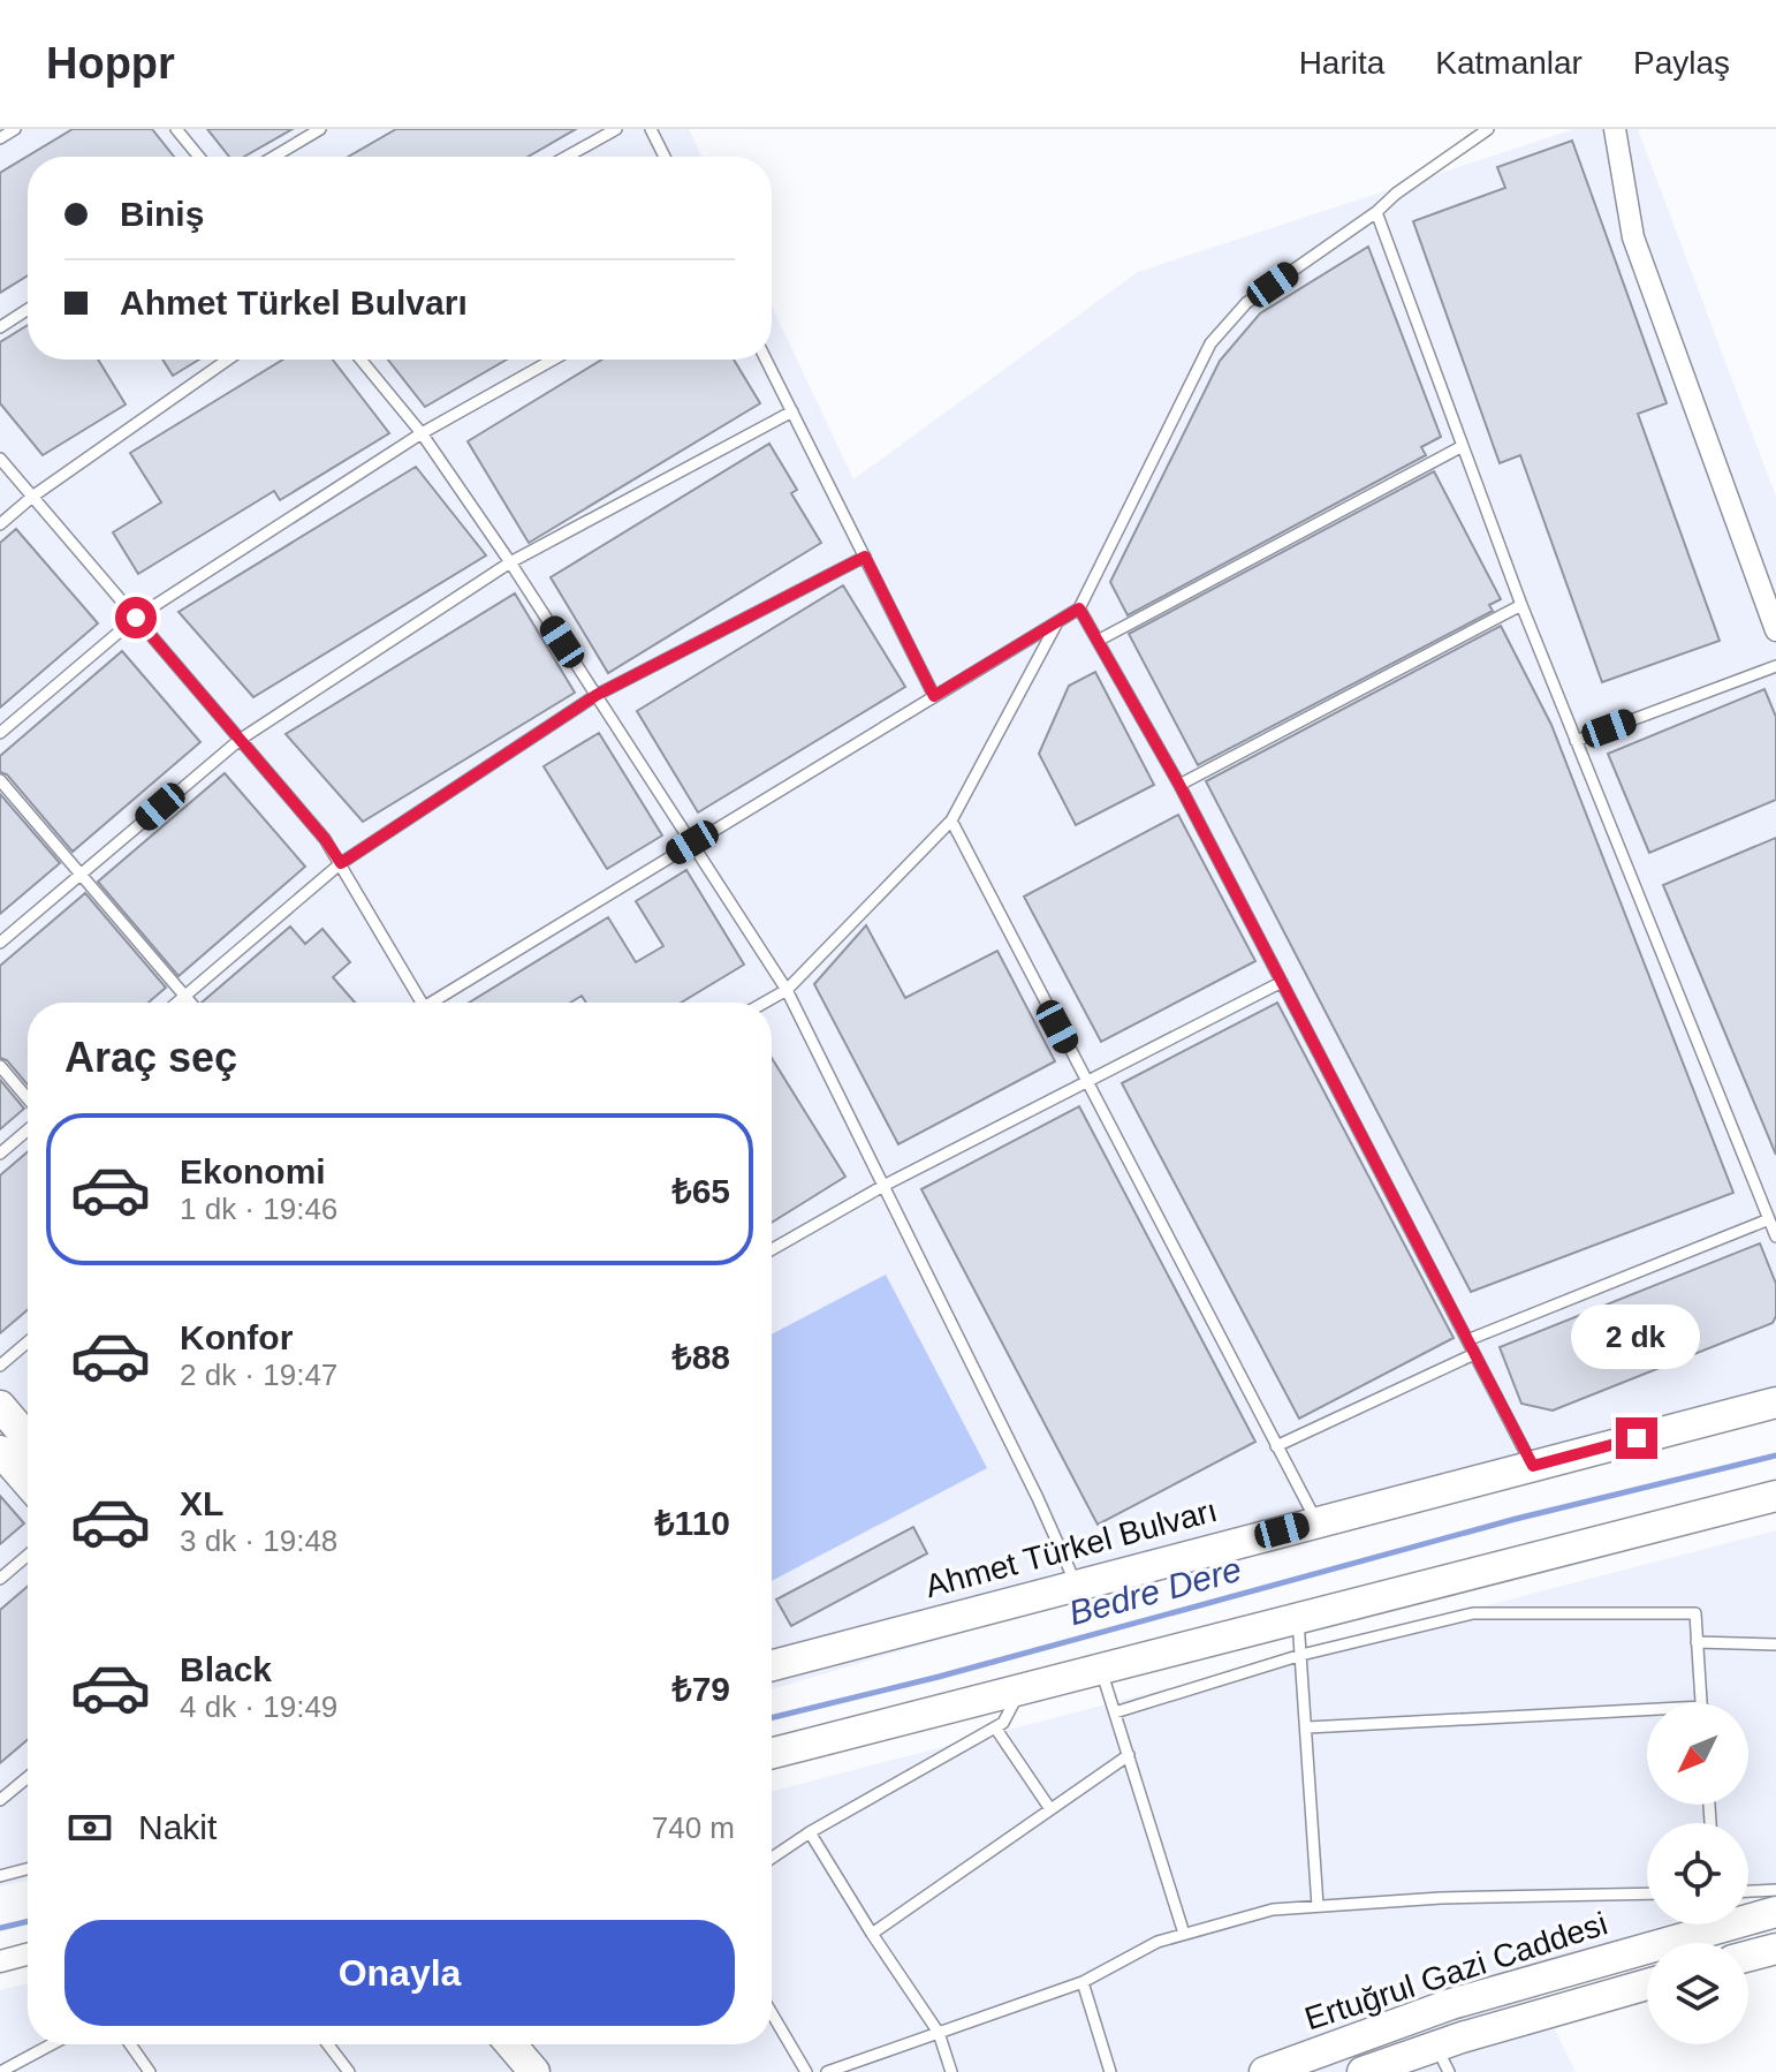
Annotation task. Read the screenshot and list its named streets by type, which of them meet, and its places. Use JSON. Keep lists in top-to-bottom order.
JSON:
{
  "streets": {
    "street": ["Ahmet Türkel Bulvarı", "Ertuğrul Gazi Caddesi"]
  },
  "water": ["Bedre Dere"],
  "north": "bottom left",
  "page": {
    "header": "Hoppr",
    "nav": ["Harita", "Katmanlar", "Paylaş"],
    "banner": ["Biniş", "Ahmet Türkel Bulvarı"],
    "heading": "Araç seç",
    "list": [
      {
        "name": "Ekonomi",
        "note": "1 dk · 19:46",
        "value": "₺65"
      },
      {
        "name": "Konfor",
        "note": "2 dk · 19:47",
        "value": "₺88"
      },
      {
        "name": "XL",
        "note": "3 dk · 19:48",
        "value": "₺110"
      },
      {
        "name": "Black",
        "note": "4 dk · 19:49",
        "value": "₺79"
      }
    ],
    "bubble": "2 dk",
    "pay": ["Nakit", "740 m"],
    "buttons": "Onayla"
  }
}
